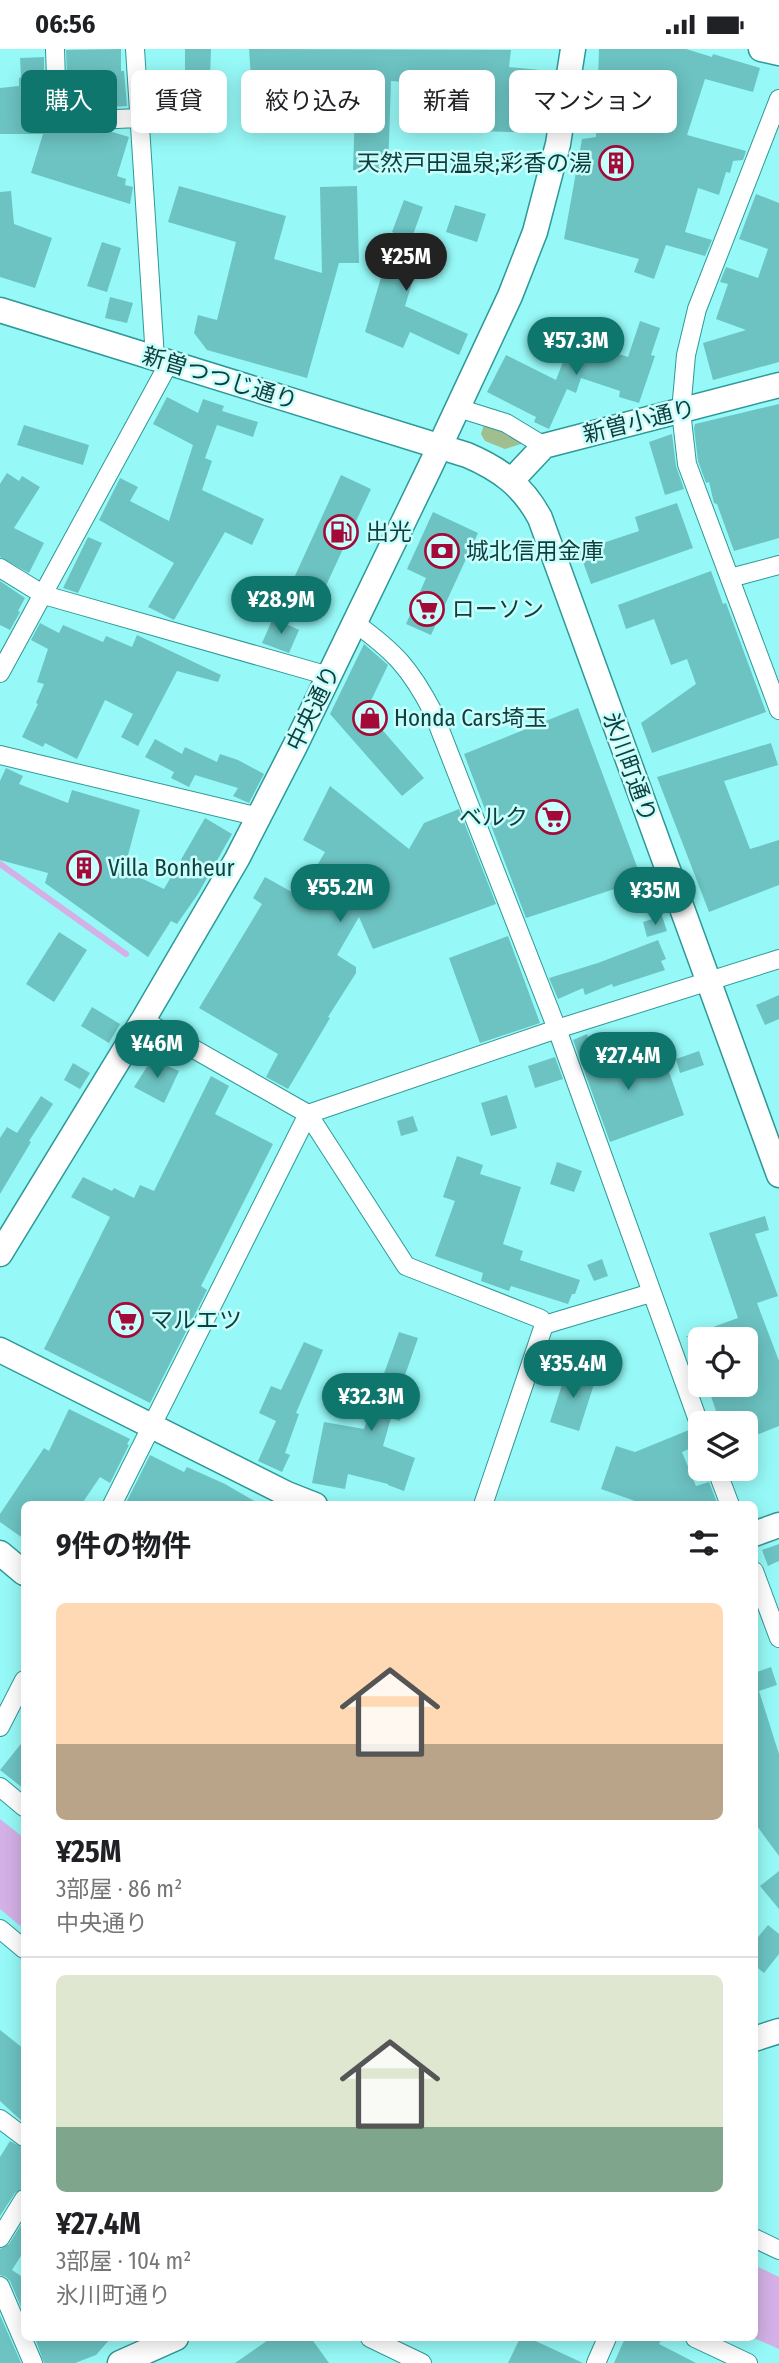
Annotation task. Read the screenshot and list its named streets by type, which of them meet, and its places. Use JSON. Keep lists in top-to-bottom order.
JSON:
{
  "streets": {
    "street": [
      "新曽つつじ通り",
      "新曽小通り",
      "中央通り",
      "氷川町通り"
    ]
  },
  "crossings": [
    ["新曽つつじ通り", "中央通り"],
    ["新曽つつじ通り", "氷川町通り"],
    ["中央通り", "氷川町通り"]
  ],
  "places": {
    "building": ["天然戸田温泉;彩香の湯", "Villa Bonheur"],
    "fuel station": ["出光"],
    "bank": ["城北信用金庫"],
    "supermarket": ["ローソン", "ベルク", "マルエツ"],
    "shop": ["Honda Cars埼玉"]
  },
  "page": {
    "status": "06:56",
    "chip": [
      "購入",
      "賃貸",
      "絞り込み",
      "新着",
      "マンション"
    ],
    "price": [
      "¥25M",
      "¥57.3M",
      "¥28.9M",
      "¥55.2M",
      "¥35M",
      "¥46M",
      "¥27.4M",
      "¥35.4M",
      "¥32.3M"
    ],
    "heading": "9件の物件",
    "list": [
      {
        "name": "¥25M",
        "note": "3部屋 · 86 m² · 中央通り"
      },
      {
        "name": "¥27.4M",
        "note": "3部屋 · 104 m² · 氷川町通り"
      }
    ]
  }
}
